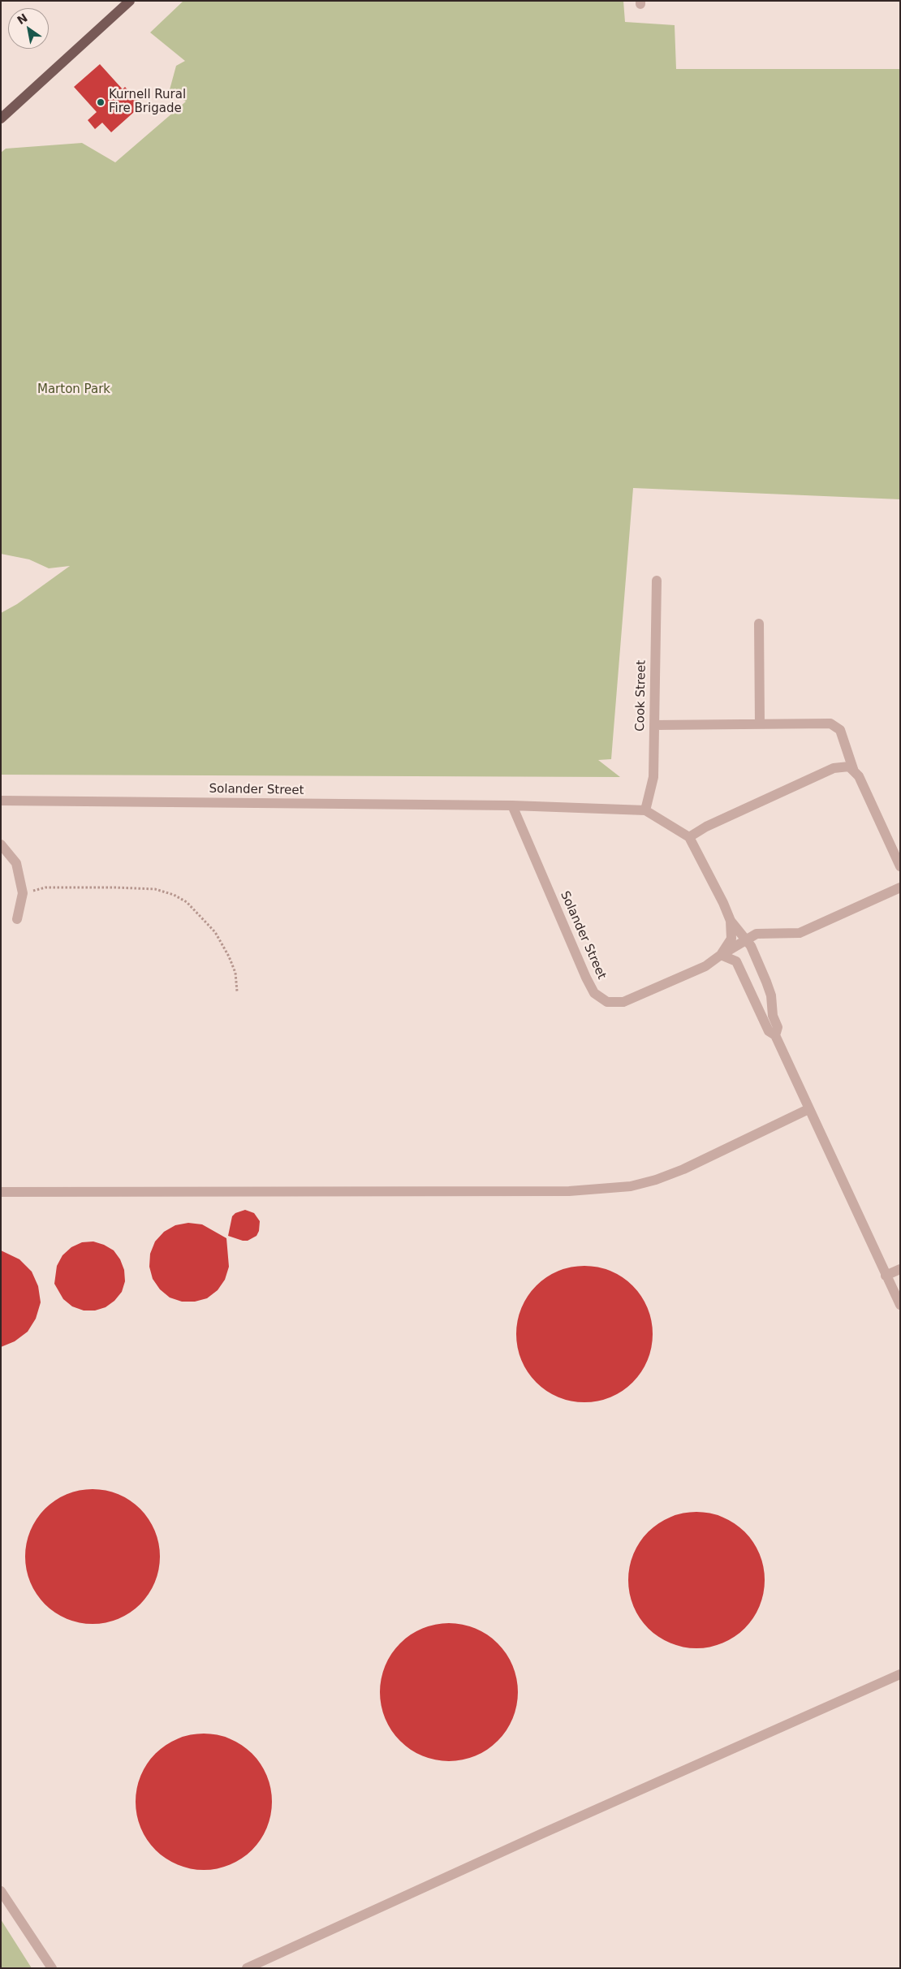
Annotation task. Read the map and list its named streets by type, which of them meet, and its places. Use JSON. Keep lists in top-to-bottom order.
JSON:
{
  "streets": {
    "lane": ["Cook Street", "Solander Street"]
  },
  "crossings": [
    ["Cook Street", "Solander Street"]
  ],
  "parks": ["Marton Park"],
  "places": ["Kurnell Rural Fire Brigade"],
  "north": "top left"
}
